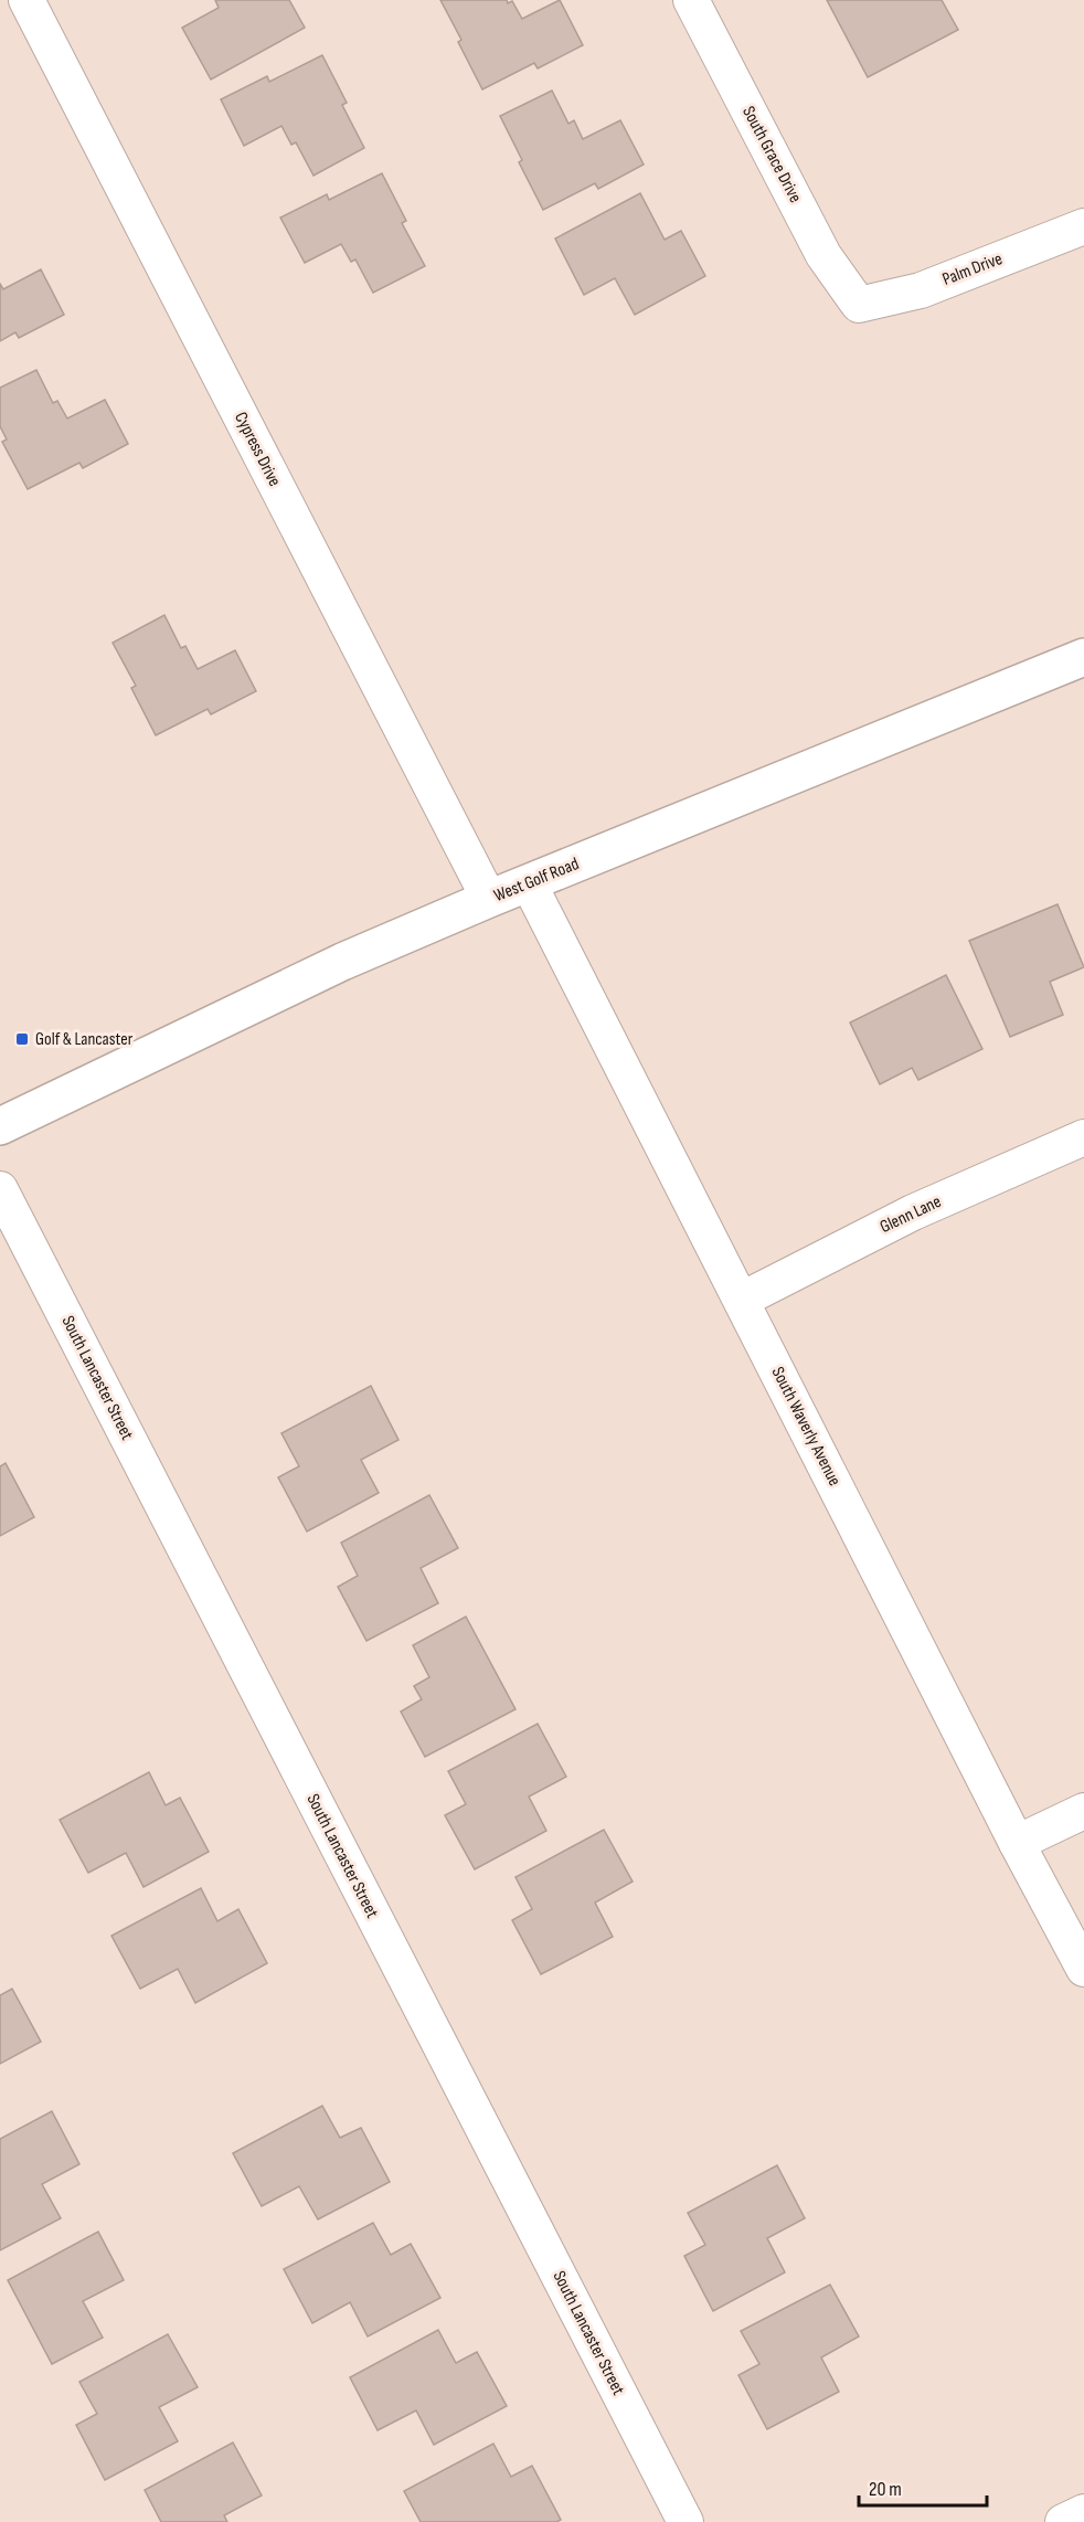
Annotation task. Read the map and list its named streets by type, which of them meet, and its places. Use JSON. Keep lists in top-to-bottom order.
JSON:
{
  "streets": {
    "main road": ["West Golf Road"],
    "street": [
      "South Grace Drive",
      "Palm Drive",
      "Cypress Drive",
      "Glenn Lane",
      "South Lancaster Street",
      "South Waverly Avenue"
    ]
  },
  "crossings": [
    ["South Grace Drive", "Palm Drive"],
    ["Cypress Drive", "West Golf Road"],
    ["West Golf Road", "South Waverly Avenue"],
    ["Glenn Lane", "South Waverly Avenue"]
  ],
  "places": {
    "transit": ["Golf & Lancaster"]
  },
  "scale_bar": "20 m"
}
